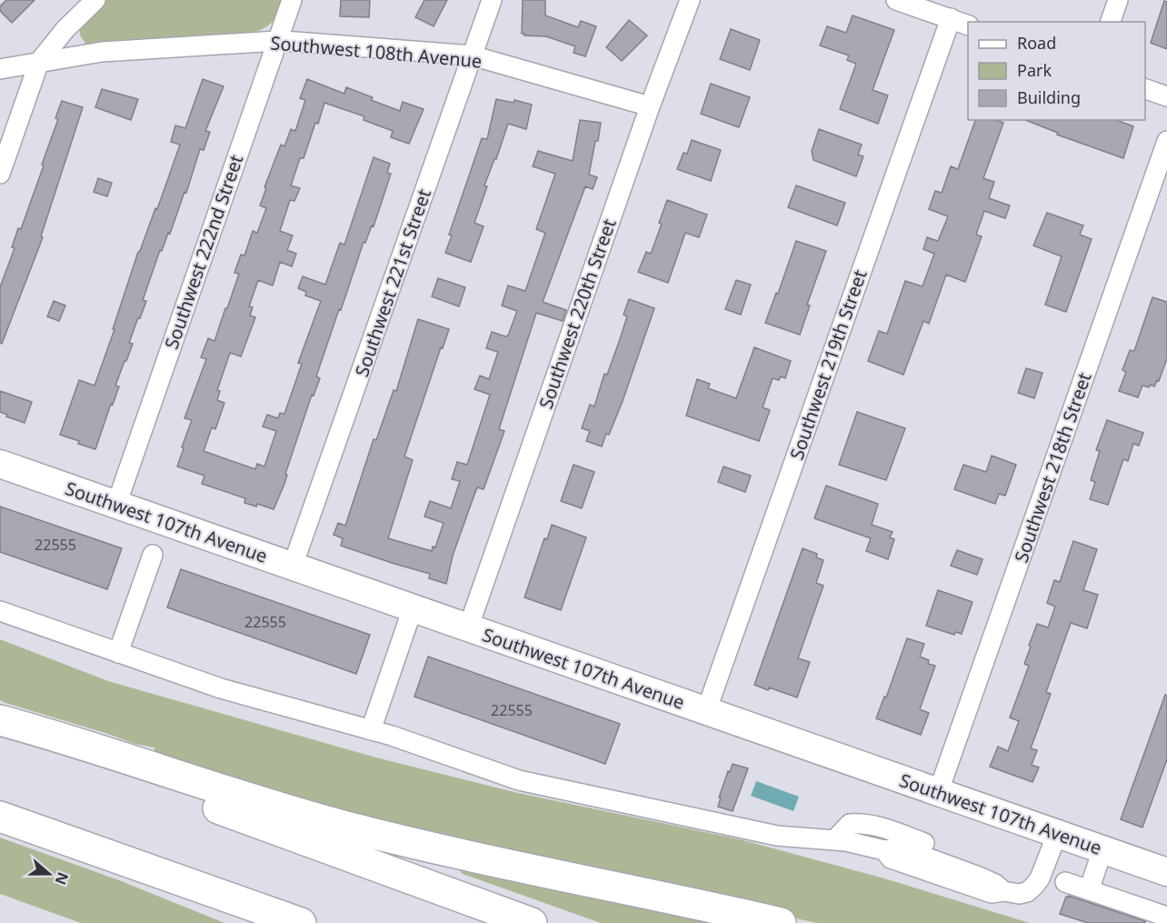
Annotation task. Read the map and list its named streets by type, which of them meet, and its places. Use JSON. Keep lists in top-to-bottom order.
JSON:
{
  "streets": {
    "street": [
      "Southwest 108th Avenue",
      "Southwest 222nd Street",
      "Southwest 221st Street",
      "Southwest 220th Street",
      "Southwest 219th Street",
      "Southwest 218th Street",
      "Southwest 107th Avenue"
    ]
  },
  "crossings": [
    ["Southwest 108th Avenue", "Southwest 222nd Street"],
    ["Southwest 108th Avenue", "Southwest 221st Street"],
    ["Southwest 108th Avenue", "Southwest 220th Street"],
    ["Southwest 222nd Street", "Southwest 107th Avenue"],
    ["Southwest 221st Street", "Southwest 107th Avenue"],
    ["Southwest 220th Street", "Southwest 107th Avenue"],
    ["Southwest 219th Street", "Southwest 107th Avenue"],
    ["Southwest 218th Street", "Southwest 107th Avenue"]
  ],
  "house_numbers": ["22555", "22555", "22555"],
  "legend": ["Road", "Park", "Building"],
  "north": "right"
}
